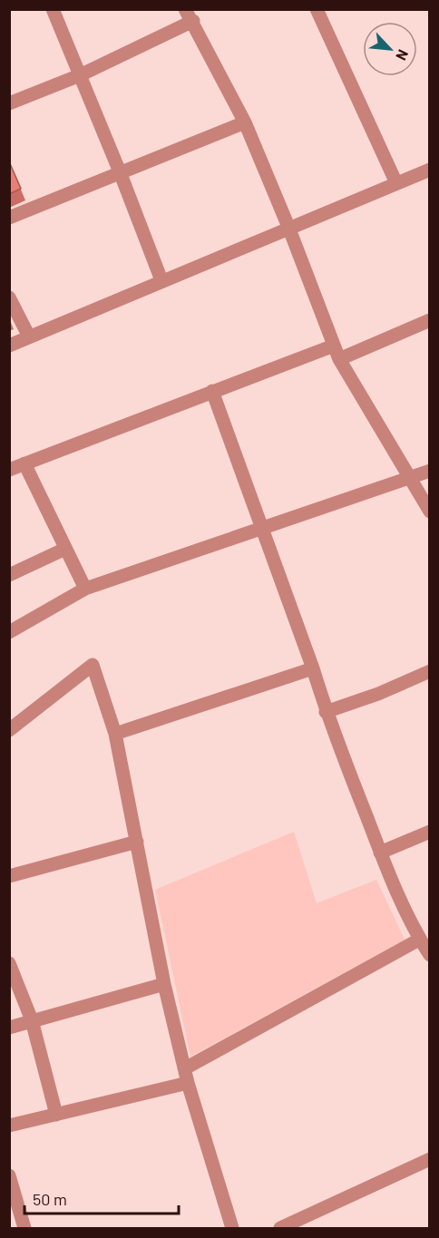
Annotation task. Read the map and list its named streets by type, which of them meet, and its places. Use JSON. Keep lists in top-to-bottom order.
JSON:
{
  "scale_bar": "50 m",
  "north": "bottom right"
}
